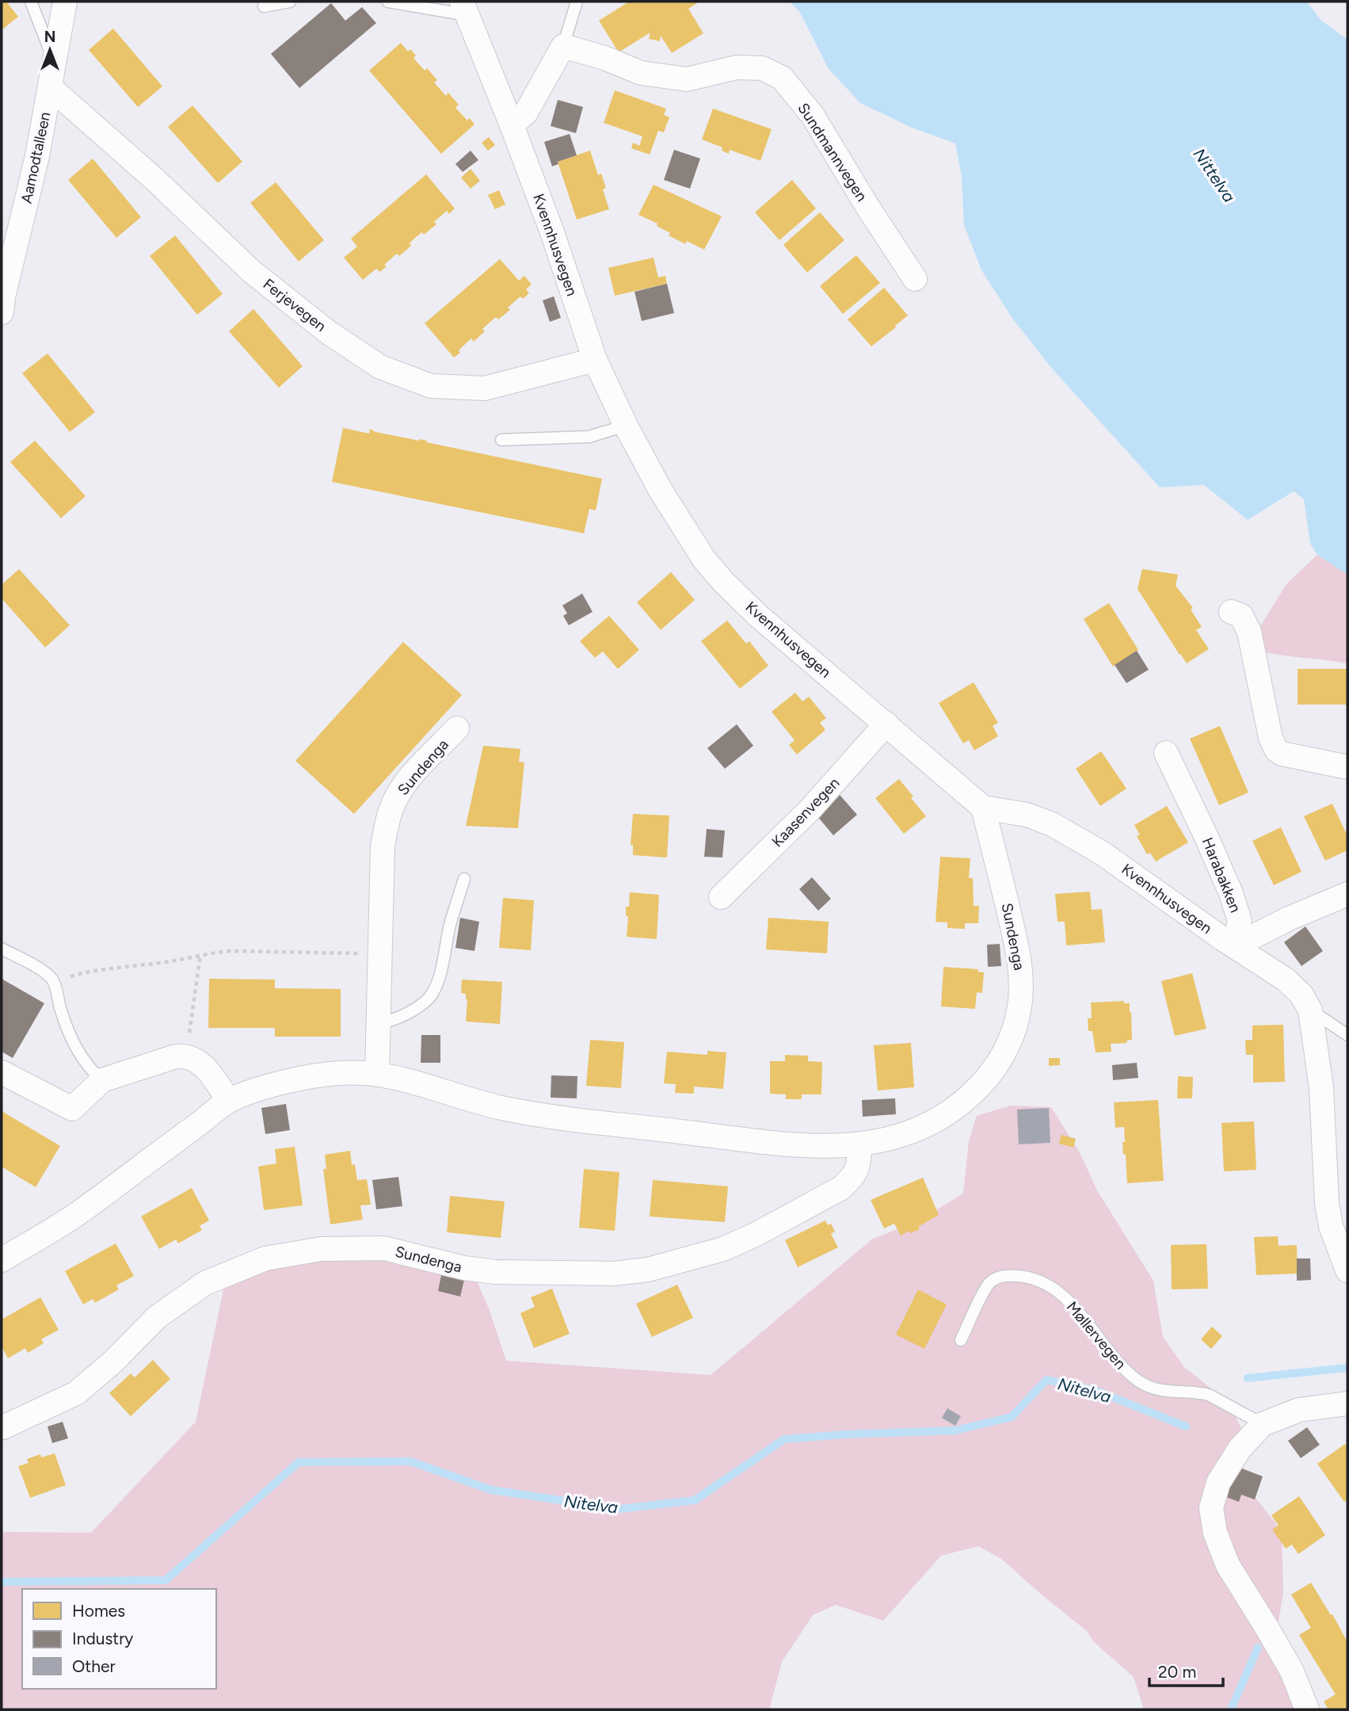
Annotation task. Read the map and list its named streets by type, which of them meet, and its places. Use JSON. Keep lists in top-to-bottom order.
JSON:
{
  "streets": {
    "street": [
      "Sundmannvegen",
      "Aamodtalleen",
      "Kvennhusvegen",
      "Ferjevegen",
      "Sundenga",
      "Kaasenvegen",
      "Harabakken"
    ],
    "lane": ["Møllervegen"]
  },
  "crossings": [
    ["Aamodtalleen", "Ferjevegen"],
    ["Kvennhusvegen", "Ferjevegen"],
    ["Kvennhusvegen", "Sundenga"],
    ["Kvennhusvegen", "Kaasenvegen"],
    ["Kvennhusvegen", "Harabakken"]
  ],
  "water": ["Nittelva", "Nitelva"],
  "legend": ["Homes", "Industry", "Other"],
  "scale_bar": "20 m",
  "north": "top"
}
